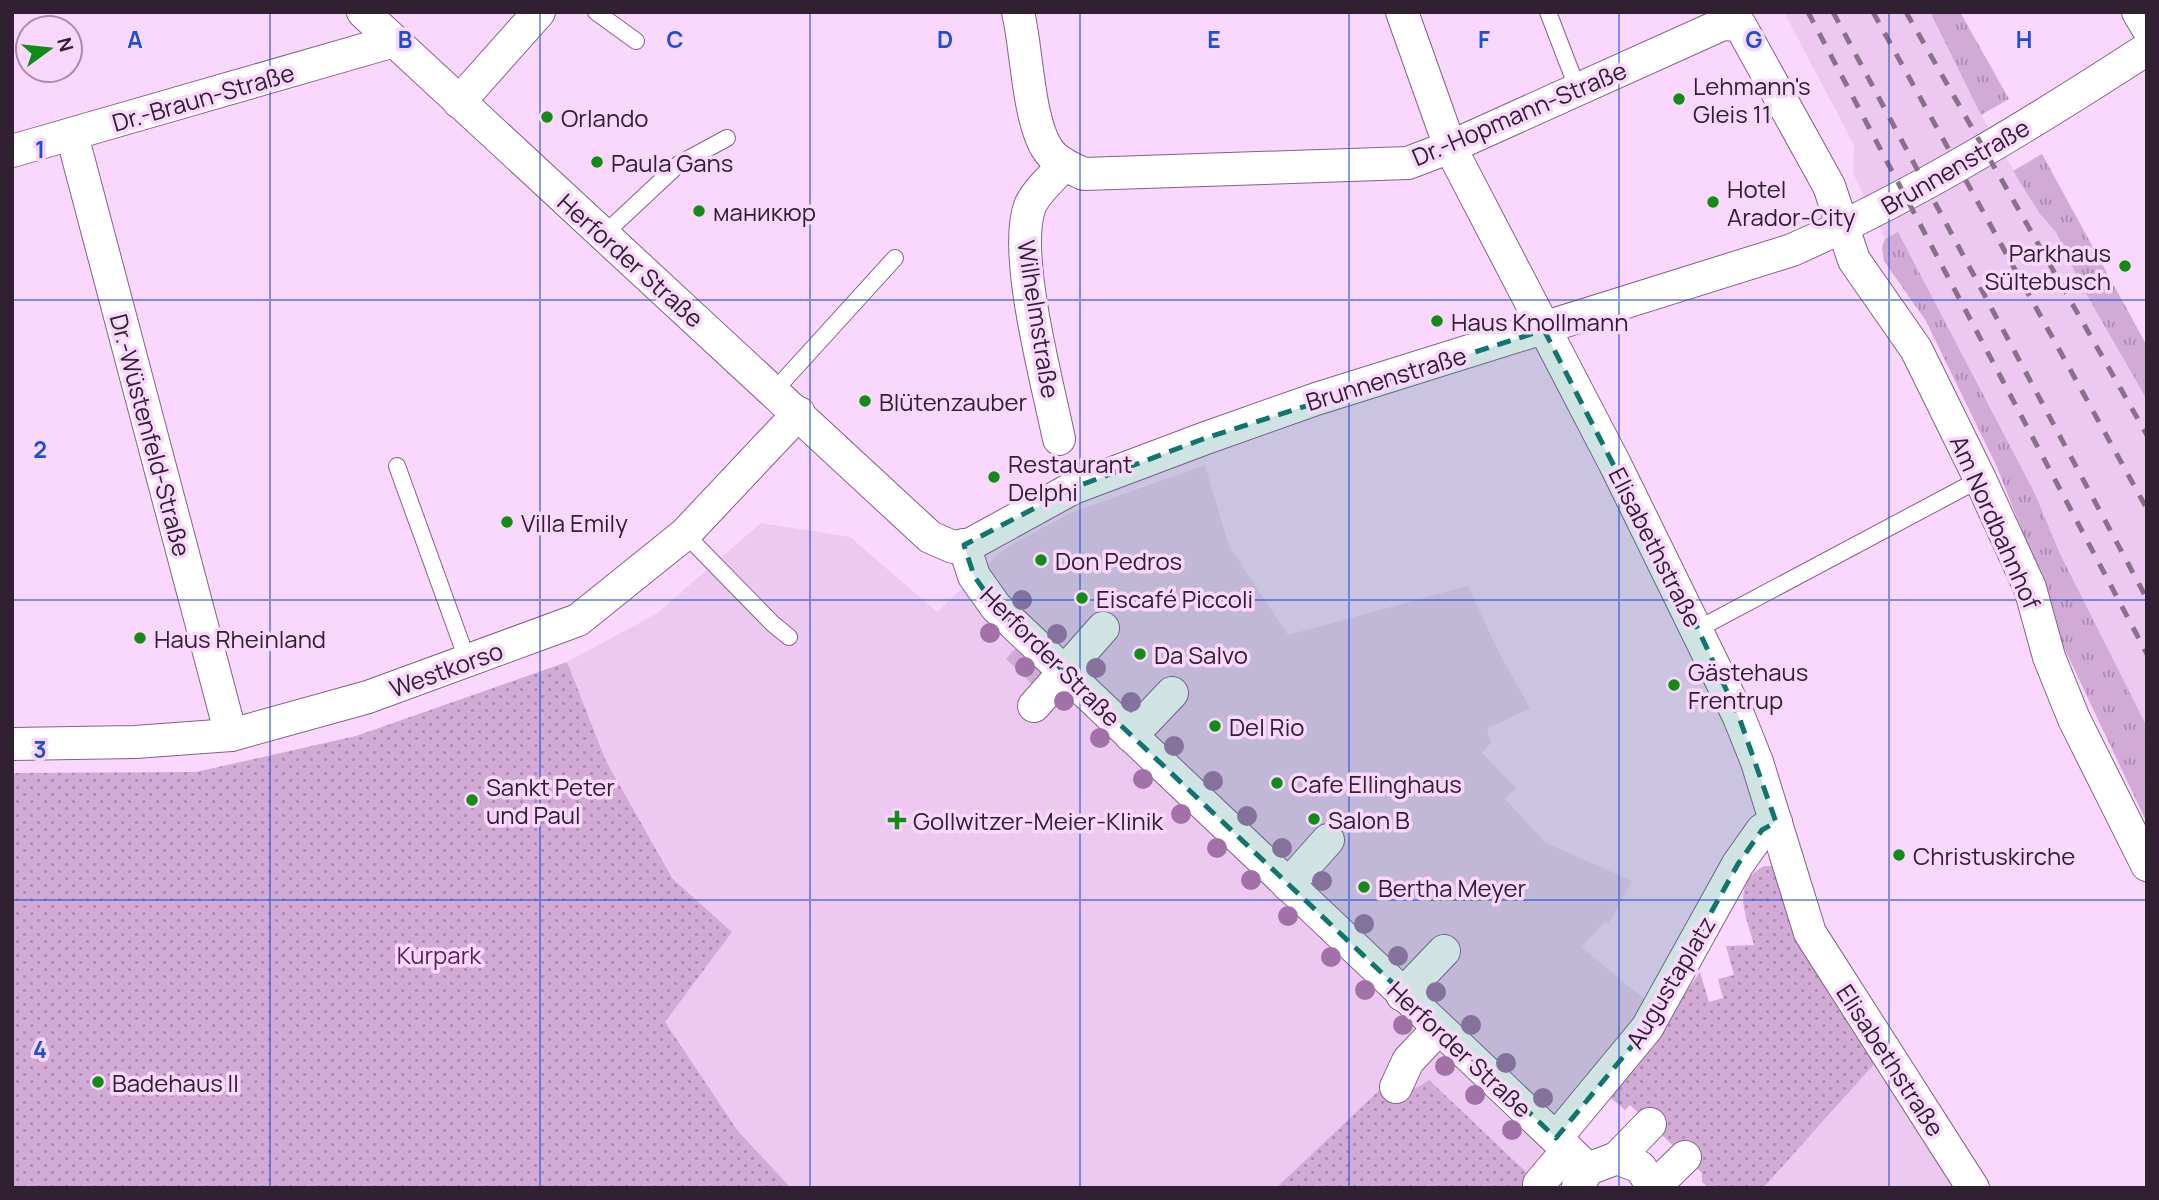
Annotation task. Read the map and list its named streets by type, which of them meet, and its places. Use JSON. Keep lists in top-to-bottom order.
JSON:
{
  "streets": {
    "street": [
      "Dr.-Braun-Straße",
      "Dr.-Hopmann-Straße",
      "Brunnenstraße",
      "Herforder Straße",
      "Wilhelmstraße",
      "Dr.-Wüstenfeld-Straße",
      "Am Nordbahnhof",
      "Elisabethstraße",
      "Westkorso",
      "Augustaplatz"
    ]
  },
  "crossings": [
    ["Dr.-Braun-Straße", "Herforder Straße"],
    ["Dr.-Braun-Straße", "Dr.-Wüstenfeld-Straße"],
    ["Dr.-Hopmann-Straße", "Brunnenstraße"],
    ["Dr.-Hopmann-Straße", "Wilhelmstraße"],
    ["Dr.-Hopmann-Straße", "Am Nordbahnhof"],
    ["Dr.-Hopmann-Straße", "Elisabethstraße"],
    ["Brunnenstraße", "Herforder Straße"],
    ["Brunnenstraße", "Am Nordbahnhof"],
    ["Brunnenstraße", "Elisabethstraße"],
    ["Herforder Straße", "Westkorso"],
    ["Herforder Straße", "Augustaplatz"],
    ["Dr.-Wüstenfeld-Straße", "Westkorso"],
    ["Elisabethstraße", "Augustaplatz"]
  ],
  "parks": ["Kurpark"],
  "places": {
    "other": [
      "Lehmann's Gleis 11",
      "Orlando",
      "Paula Gans",
      "Hotel Arador-City",
      "маникюр",
      "Parkhaus Sültebusch",
      "Haus Knollmann",
      "Blütenzauber",
      "Restaurant Delphi",
      "Villa Emily",
      "Don Pedros",
      "Eiscafé Piccoli",
      "Haus Rheinland",
      "Da Salvo",
      "Gästehaus Frentrup",
      "Del Rio",
      "Cafe Ellinghaus",
      "Sankt Peter und Paul",
      "Salon B",
      "Christuskirche",
      "Bertha Meyer",
      "Badehaus II"
    ],
    "health": ["Gollwitzer-Meier-Klinik"]
  },
  "north": "right",
  "grid": {
    "columns": [
      "A",
      "B",
      "C",
      "D",
      "E",
      "F",
      "G",
      "H"
    ],
    "rows": [
      "1",
      "2",
      "3",
      "4"
    ]
  }
}
